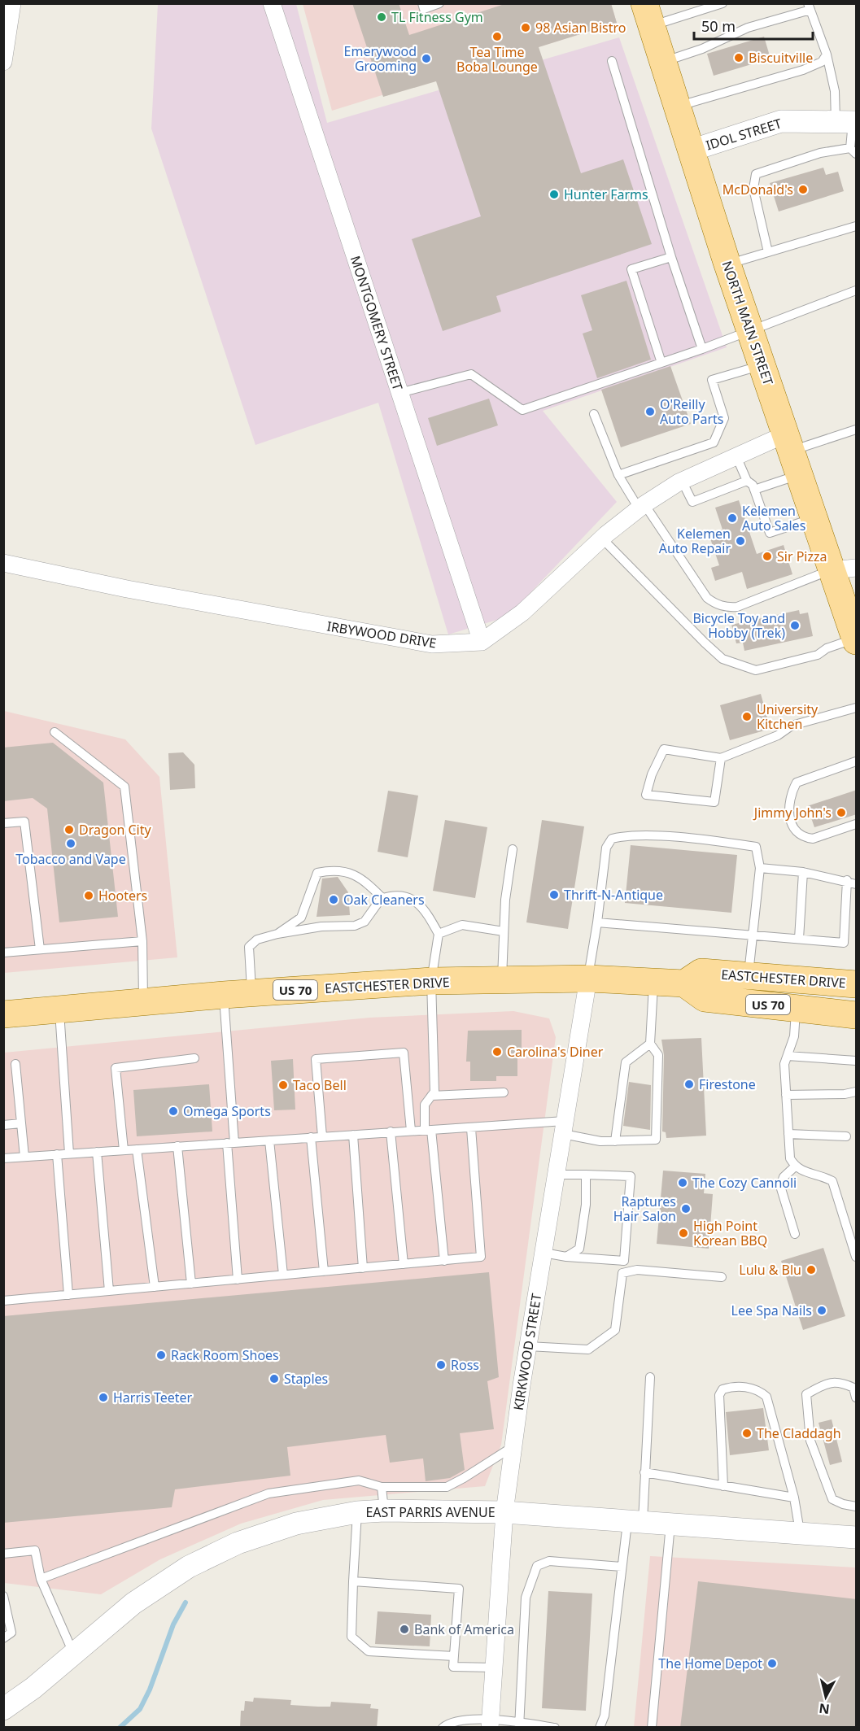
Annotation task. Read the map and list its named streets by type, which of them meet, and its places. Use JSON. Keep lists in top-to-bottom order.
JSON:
{
  "streets": {
    "main road": ["NORTH MAIN STREET", "EASTCHESTER DRIVE", "US 70"],
    "street": [
      "IDOL STREET",
      "MONTGOMERY STREET",
      "IRBYWOOD DRIVE",
      "KIRKWOOD STREET",
      "EAST PARRIS AVENUE"
    ]
  },
  "crossings": [
    ["IDOL STREET", "NORTH MAIN STREET"],
    ["MONTGOMERY STREET", "IRBYWOOD DRIVE"],
    ["EASTCHESTER DRIVE", "KIRKWOOD STREET"],
    ["KIRKWOOD STREET", "EAST PARRIS AVENUE"]
  ],
  "places": [
    "TL Fitness Gym",
    "98 Asian Bistro",
    "Tea Time Boba Lounge",
    "Biscuitville",
    "Emerywood Grooming",
    "McDonald's",
    "Hunter Farms",
    "O'Reilly Auto Parts",
    "Kelemen Auto Sales",
    "Kelemen Auto Repair",
    "Sir Pizza",
    "Bicycle Toy and Hobby (Trek)",
    "University Kitchen",
    "Jimmy John's",
    "Dragon City",
    "Tobacco and Vape",
    "Thrift-N-Antique",
    "Hooters",
    "Oak Cleaners",
    "Carolina's Diner",
    "Firestone",
    "Taco Bell",
    "Omega Sports",
    "The Cozy Cannoli",
    "Raptures Hair Salon",
    "High Point Korean BBQ",
    "Lulu & Blu",
    "Lee Spa Nails",
    "Rack Room Shoes",
    "Ross",
    "Staples",
    "Harris Teeter",
    "The Claddagh",
    "Bank of America",
    "The Home Depot"
  ],
  "scale_bar": "50 m",
  "north": "bottom"
}
